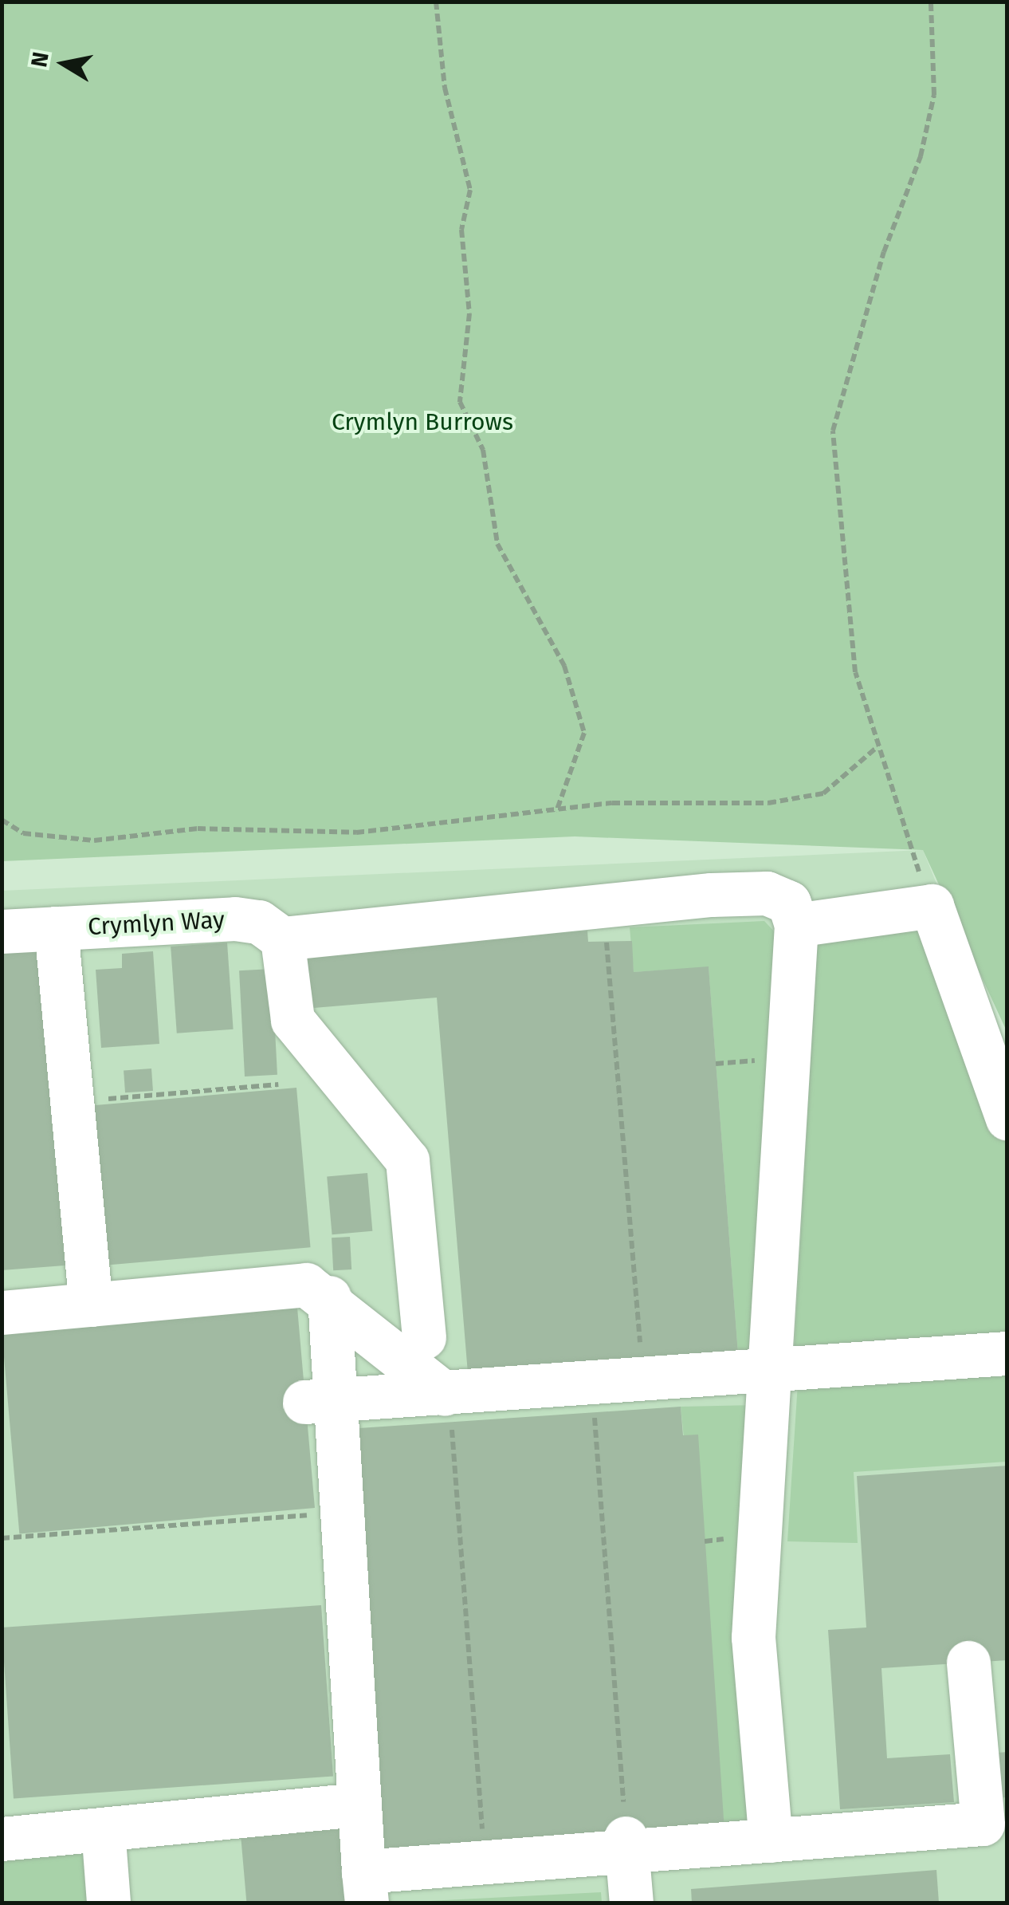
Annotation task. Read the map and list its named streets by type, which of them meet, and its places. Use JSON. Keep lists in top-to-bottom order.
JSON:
{
  "streets": {
    "street": ["Crymlyn Way"]
  },
  "parks": ["Crymlyn Burrows"],
  "north": "left"
}
